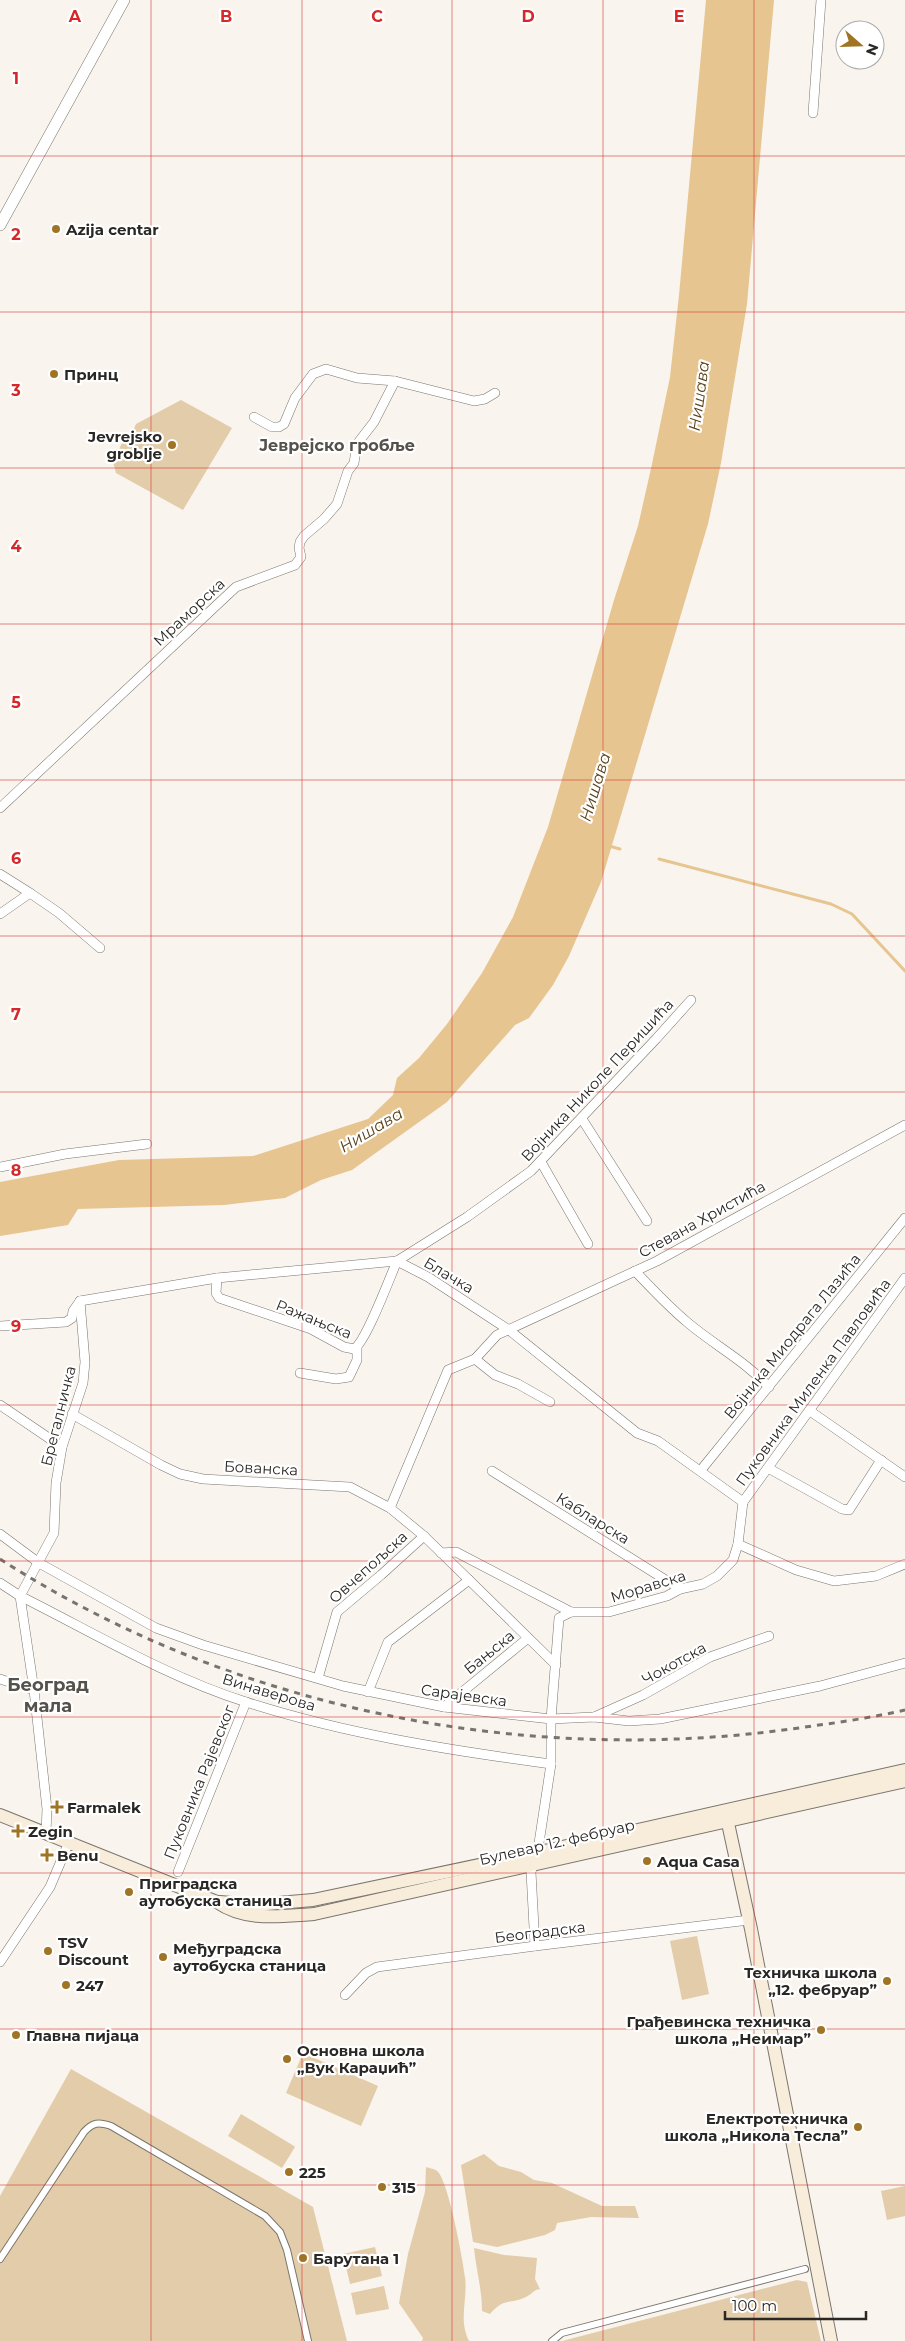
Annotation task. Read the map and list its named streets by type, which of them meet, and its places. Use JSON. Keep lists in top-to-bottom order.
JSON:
{
  "streets": {
    "main road": ["Булевар 12. фебруар"],
    "street": [
      "Мраморска",
      "Војника Николе Перишића",
      "Стевана Христића",
      "Блачка",
      "Ражањска",
      "Војника Миодрага Лазића",
      "Пуковника Миленка Павловића",
      "Брегалничка",
      "Бованска",
      "Кабларска",
      "Овчепољска",
      "Моравска",
      "Бањска",
      "Чокотска",
      "Винаверова",
      "Сарајевска",
      "Пуковника Рајевског",
      "Београдска"
    ]
  },
  "crossings": [
    ["Војника Николе Перишића", "Блачка"],
    ["Војника Николе Перишића", "Ражањска"],
    ["Стевана Христића", "Блачка"],
    ["Блачка", "Ражањска"],
    ["Блачка", "Војника Миодрага Лазића"],
    ["Блачка", "Пуковника Миленка Павловића"],
    ["Блачка", "Моравска"],
    ["Пуковника Миленка Павловића", "Моравска"],
    ["Брегалничка", "Бованска"],
    ["Брегалничка", "Винаверова"],
    ["Брегалничка", "Сарајевска"],
    ["Бованска", "Овчепољска"],
    ["Бованска", "Бањска"],
    ["Кабларска", "Моравска"],
    ["Овчепољска", "Сарајевска"],
    ["Бањска", "Сарајевска"],
    ["Чокотска", "Сарајевска"],
    ["Винаверова", "Пуковника Рајевског"]
  ],
  "districts": ["Јеврејско гробље", "Београд мала"],
  "water": ["Нишава"],
  "places": {
    "other": [
      "Azija centar",
      "Принц",
      "Jevrejsko groblje",
      "Aqua Casa",
      "Приградска аутобуска станица",
      "TSV Discount",
      "Међуградска аутобуска станица",
      "Техничка школа „12. фебруар”",
      "247",
      "Грађевинска техничка школа „Неимар”",
      "Главна пијаца",
      "Основна школа „Вук Караџић”",
      "Електротехничка школа „Никола Тесла”",
      "225",
      "315",
      "Барутана 1"
    ],
    "health": ["Farmalek", "Zegin", "Benu"]
  },
  "scale_bar": "100 m",
  "north": "right",
  "grid": {
    "columns": [
      "A",
      "B",
      "C",
      "D",
      "E"
    ],
    "rows": [
      "1",
      "2",
      "3",
      "4",
      "5",
      "6",
      "7",
      "8",
      "9"
    ]
  }
}
